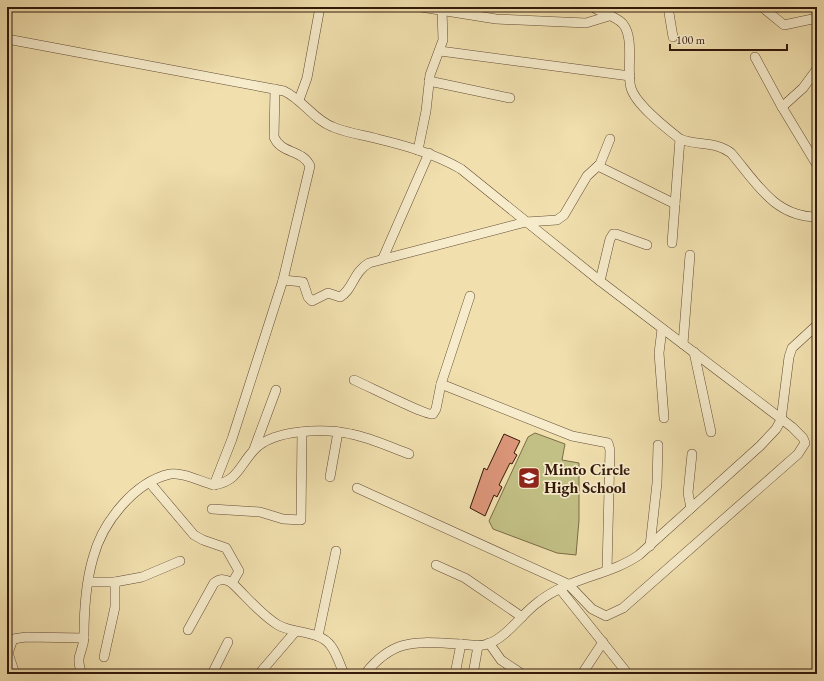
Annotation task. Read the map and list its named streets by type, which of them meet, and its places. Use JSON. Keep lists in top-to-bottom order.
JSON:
{
  "places": {
    "school or university": ["Minto Circle High School"]
  },
  "scale_bar": "100 m"
}
